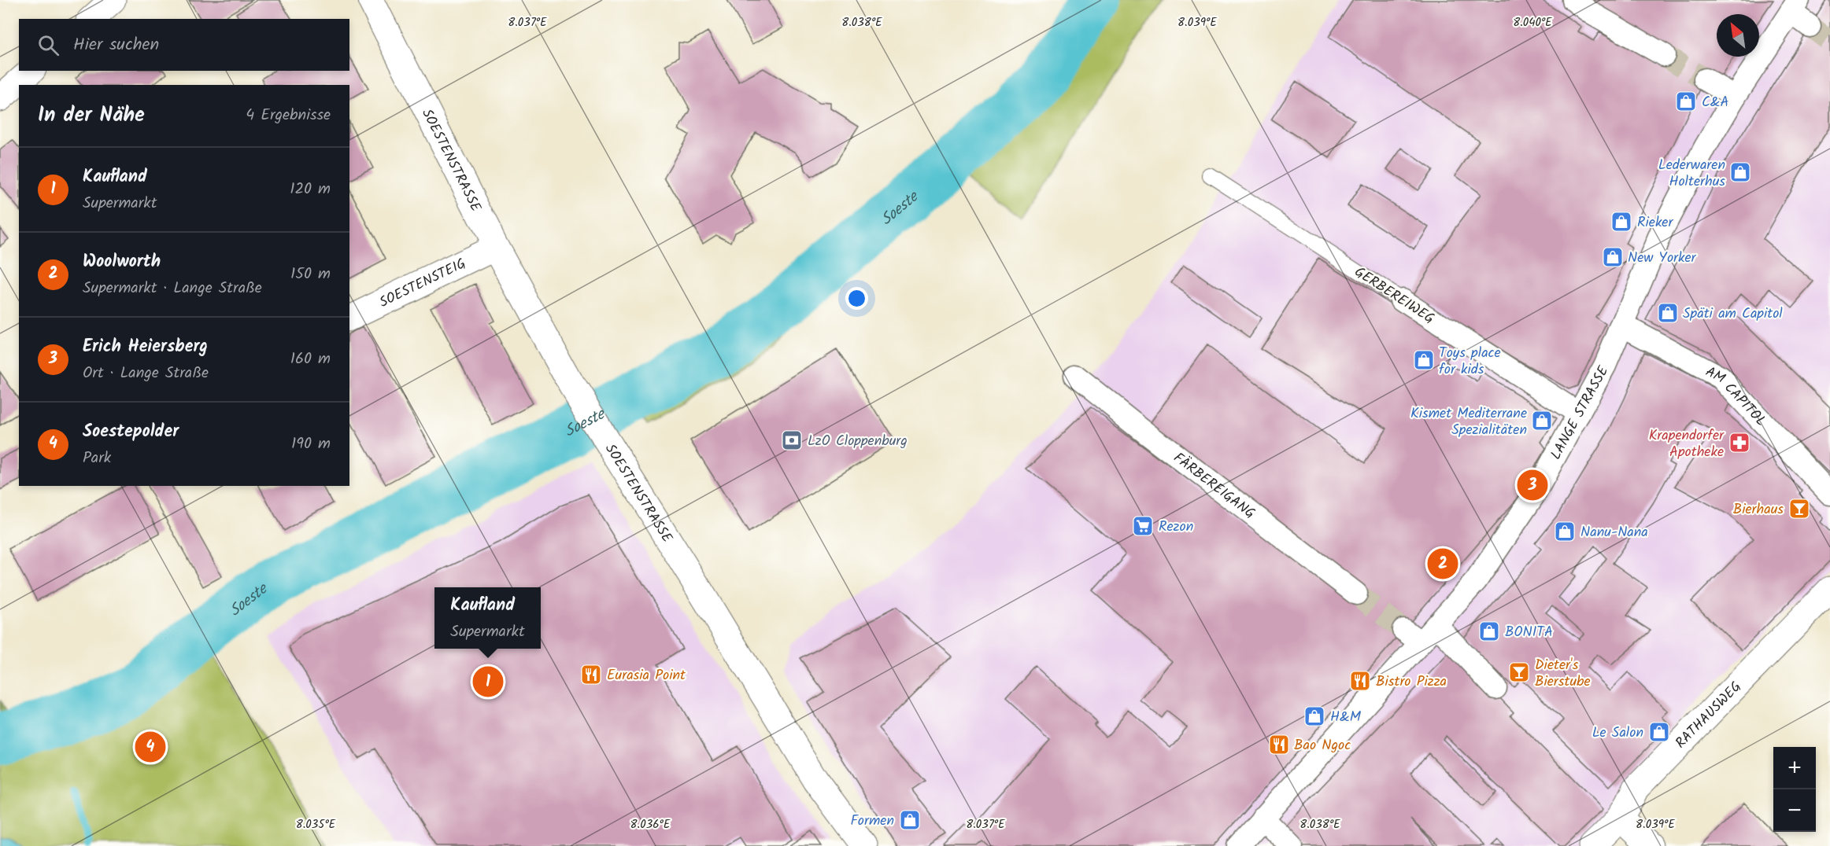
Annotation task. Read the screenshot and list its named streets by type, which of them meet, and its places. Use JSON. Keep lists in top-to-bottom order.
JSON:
{
  "streets": {
    "street": [
      "SOESTENSTRASSE",
      "SOESTENSTEIG",
      "GERBEREIWEG",
      "AM CAPITOL",
      "LANGE STRASSE",
      "FÄRBEREIGANG",
      "RATHAUSWEG"
    ]
  },
  "crossings": [
    ["SOESTENSTRASSE", "SOESTENSTEIG"],
    ["GERBEREIWEG", "LANGE STRASSE"],
    ["AM CAPITOL", "LANGE STRASSE"]
  ],
  "water": ["Soeste"],
  "places": {
    "shop": [
      "C&A",
      "Lederwaren Holterhus",
      "Rieker",
      "New Yorker",
      "Späti am Capitol",
      "Toys place for kids",
      "Kismet Mediterrane Spezialitäten",
      "Nanu-Nana",
      "BONITA",
      "H&M",
      "Le Salon",
      "Formen"
    ],
    "bank": ["LzO Cloppenburg"],
    "pharmacy": ["Krapendorfer Apotheke"],
    "bar": ["Bierhaus", "Dieter's Bierstube"],
    "supermarket": ["Rezon"],
    "restaurant": ["Eurasia Point", "Bistro Pizza", "Bao Ngoc"]
  },
  "north": "top left",
  "page": {
    "search": "Hier suchen",
    "heading": ["In der Nähe", "4 Ergebnisse"],
    "list": [
      {
        "mark": "1",
        "name": "Kaufland",
        "note": "Supermarkt",
        "value": "120 m"
      },
      {
        "mark": "2",
        "name": "Woolworth",
        "note": "Supermarkt · Lange Straße",
        "value": "150 m"
      },
      {
        "mark": "3",
        "name": "Erich Heiersberg",
        "note": "Ort · Lange Straße",
        "value": "160 m"
      },
      {
        "mark": "4",
        "name": "Soestepolder",
        "note": "Park",
        "value": "190 m"
      }
    ],
    "pins": [
      "3",
      "2",
      "1",
      "4"
    ],
    "popup": ["Kaufland", "Supermarkt"],
    "map_buttons": ["+", "−"]
  },
  "coordinates": [
    "8.037°E",
    "8.038°E",
    "8.039°E",
    "8.040°E",
    "8.035°E",
    "8.036°E"
  ]
}
